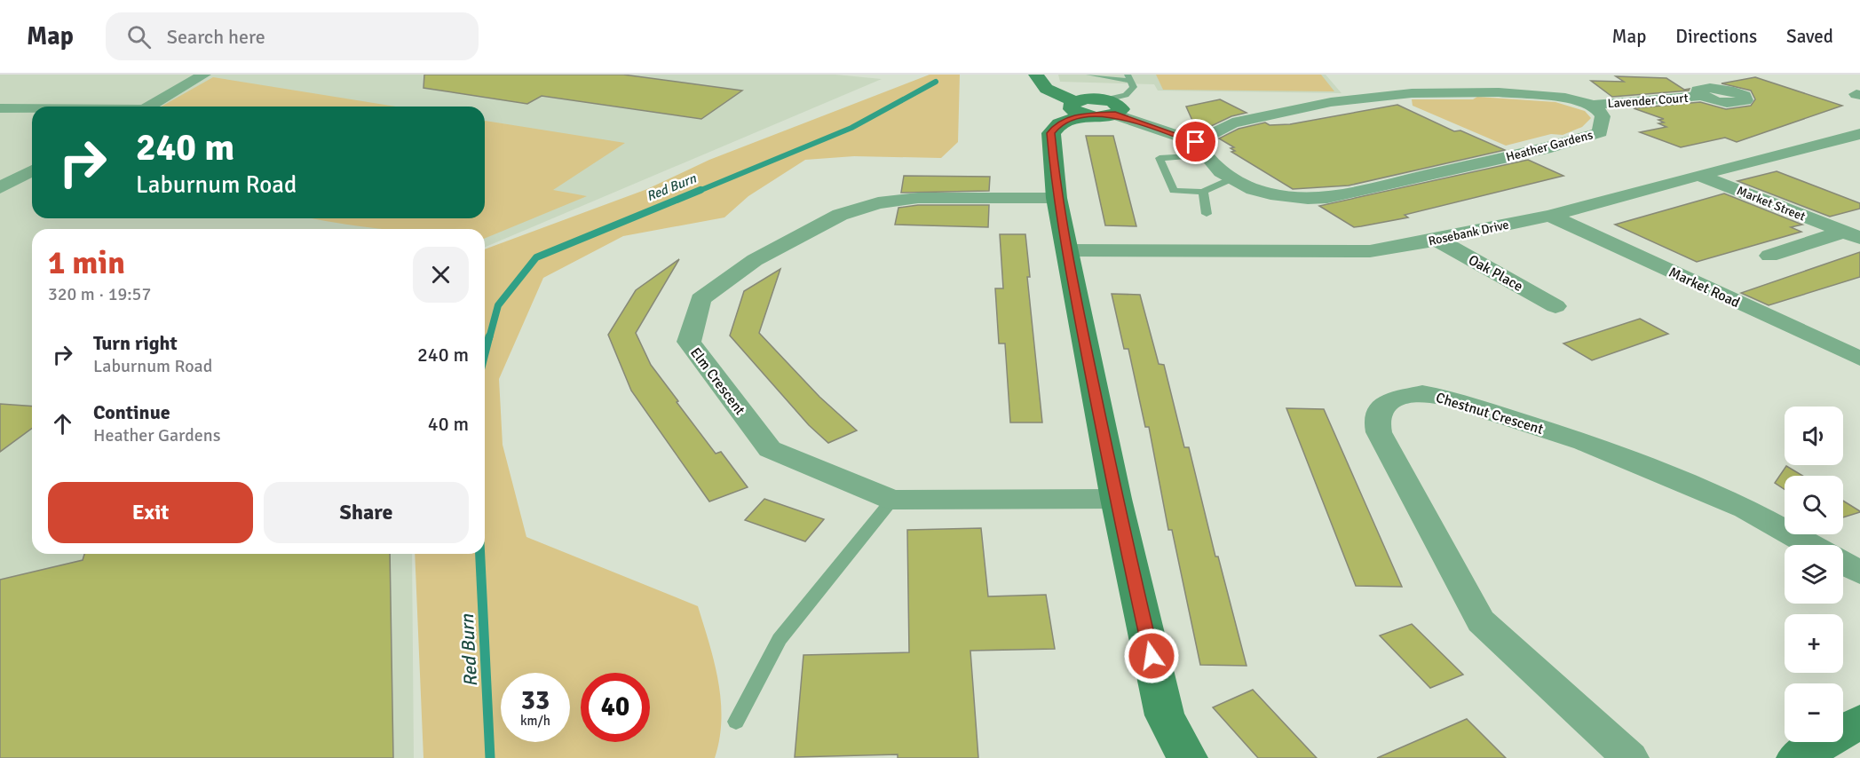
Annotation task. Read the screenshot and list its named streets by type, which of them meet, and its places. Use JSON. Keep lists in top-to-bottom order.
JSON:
{
  "streets": {
    "street": [
      "Lavender Court",
      "Heather Gardens",
      "Market Street",
      "Rosebank Drive",
      "Oak Place",
      "Market Road",
      "Elm Crescent",
      "Chestnut Crescent"
    ]
  },
  "crossings": [
    ["Lavender Court", "Heather Gardens"],
    ["Market Street", "Rosebank Drive"],
    ["Rosebank Drive", "Oak Place"],
    ["Rosebank Drive", "Market Road"]
  ],
  "water": ["Red Burn"],
  "page": {
    "header": "Map",
    "search": "Search here",
    "nav": ["Map", "Directions", "Saved"],
    "turn": ["240 m", "Laburnum Road"],
    "heading": ["1 min", "320 m · 19:57"],
    "list": [
      {
        "name": "Turn right",
        "note": "Laburnum Road",
        "value": "240 m"
      },
      {
        "name": "Continue",
        "note": "Heather Gardens",
        "value": "40 m"
      }
    ],
    "map_buttons": ["+", "−"],
    "buttons": ["Exit", "Share"],
    "speed": "33 km/h",
    "limit": "40"
  }
}
